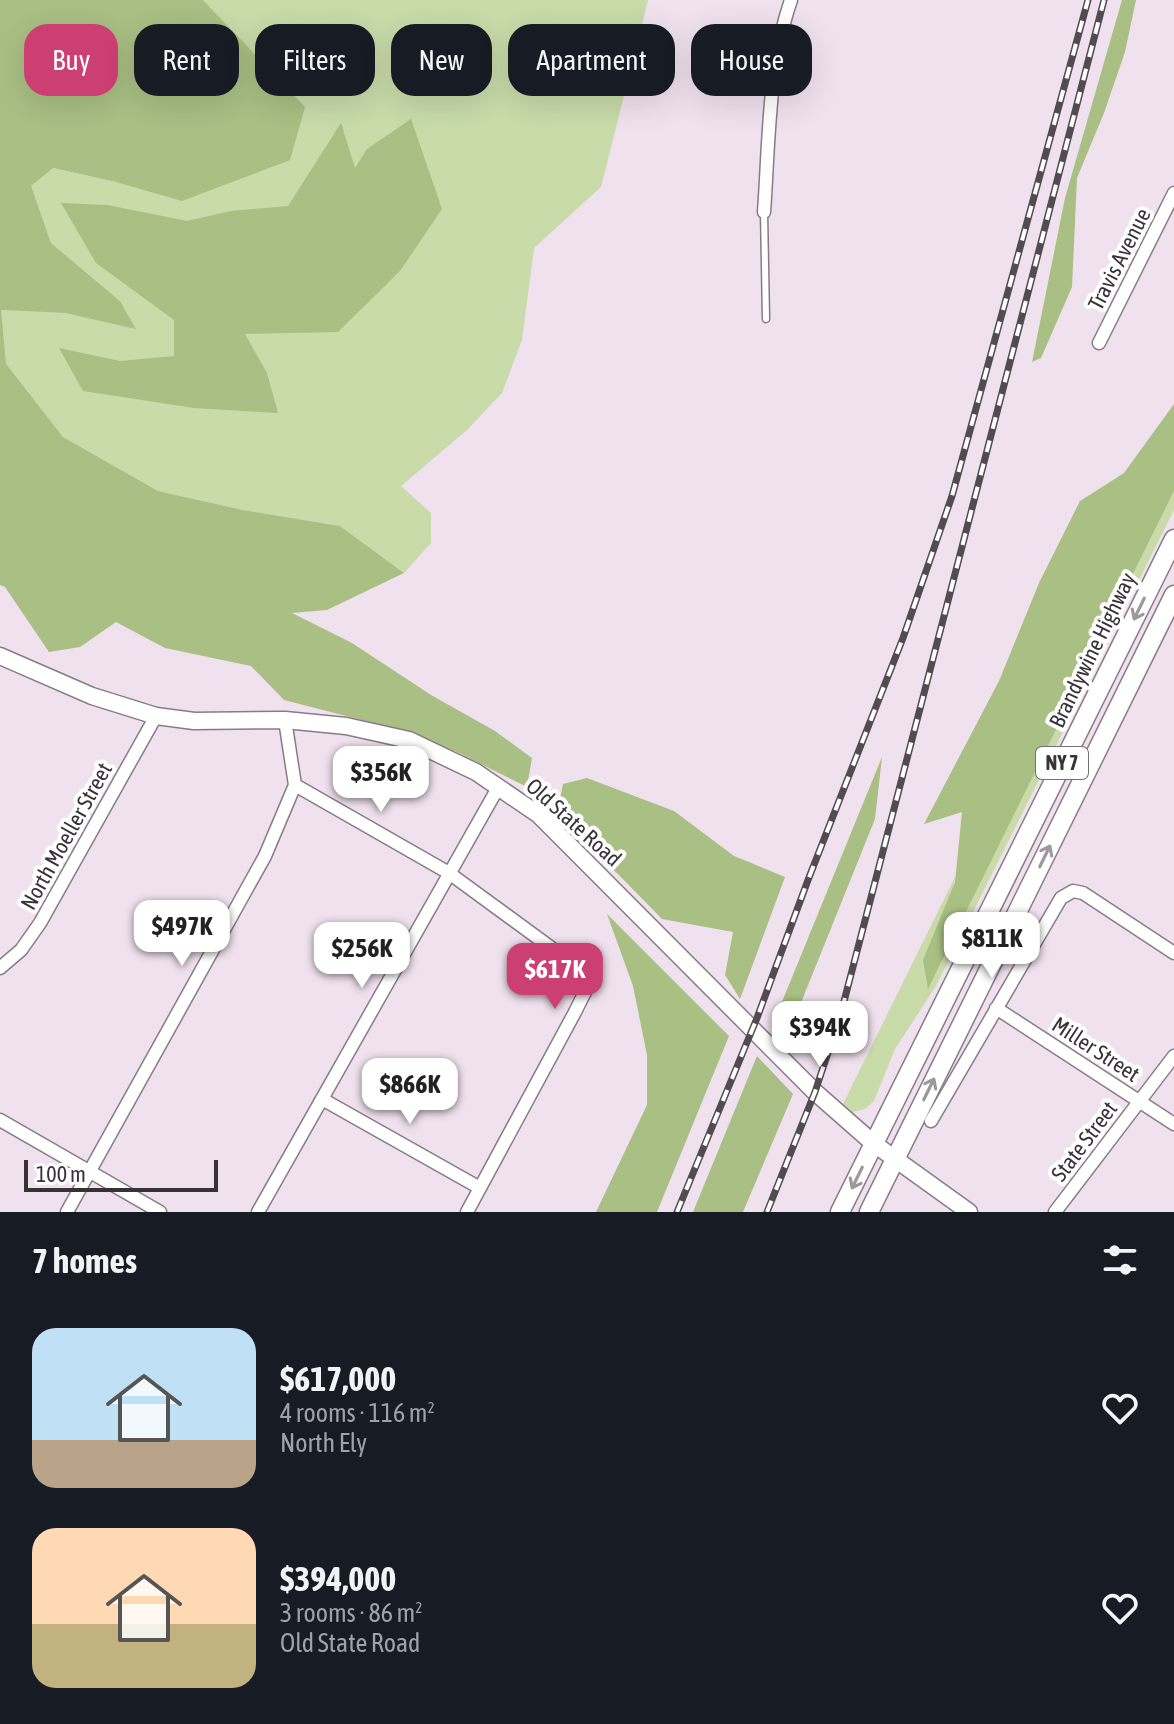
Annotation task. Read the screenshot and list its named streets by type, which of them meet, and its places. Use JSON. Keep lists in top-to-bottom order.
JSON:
{
  "streets": {
    "main road": ["Brandywine Highway", "NY 7"],
    "street": [
      "Travis Avenue",
      "Old State Road",
      "North Moeller Street",
      "Miller Street",
      "State Street"
    ]
  },
  "crossings": [
    ["Brandywine Highway", "Old State Road"],
    ["NY 7", "Old State Road"],
    ["Old State Road", "North Moeller Street"],
    ["Miller Street", "State Street"]
  ],
  "scale_bar": "100 m",
  "page": {
    "chip": [
      "Buy",
      "Rent",
      "Filters",
      "New",
      "Apartment",
      "House"
    ],
    "price": [
      "$356K",
      "$497K",
      "$811K",
      "$256K",
      "$617K",
      "$394K",
      "$866K"
    ],
    "scale": "100 m",
    "heading": "7 homes",
    "list": [
      {
        "name": "$617,000",
        "note": "4 rooms · 116 m² · North Ely"
      },
      {
        "name": "$394,000",
        "note": "3 rooms · 86 m² · Old State Road"
      }
    ]
  }
}
